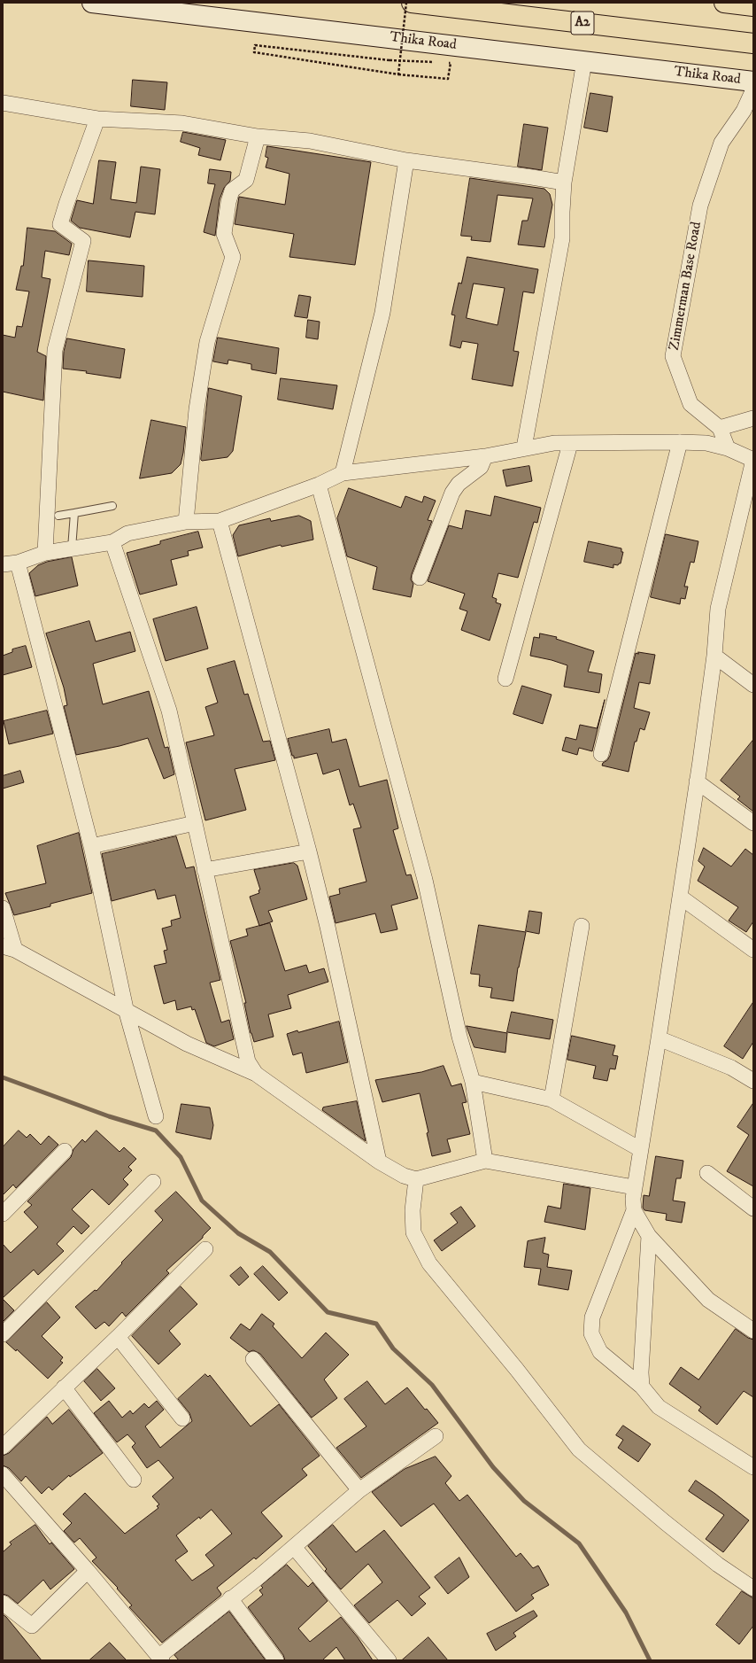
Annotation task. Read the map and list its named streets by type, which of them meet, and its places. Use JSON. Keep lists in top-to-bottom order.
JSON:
{
  "streets": {
    "highway": ["A2"],
    "main road": ["Thika Road"],
    "street": ["Zimmerman Base Road"]
  }
}
